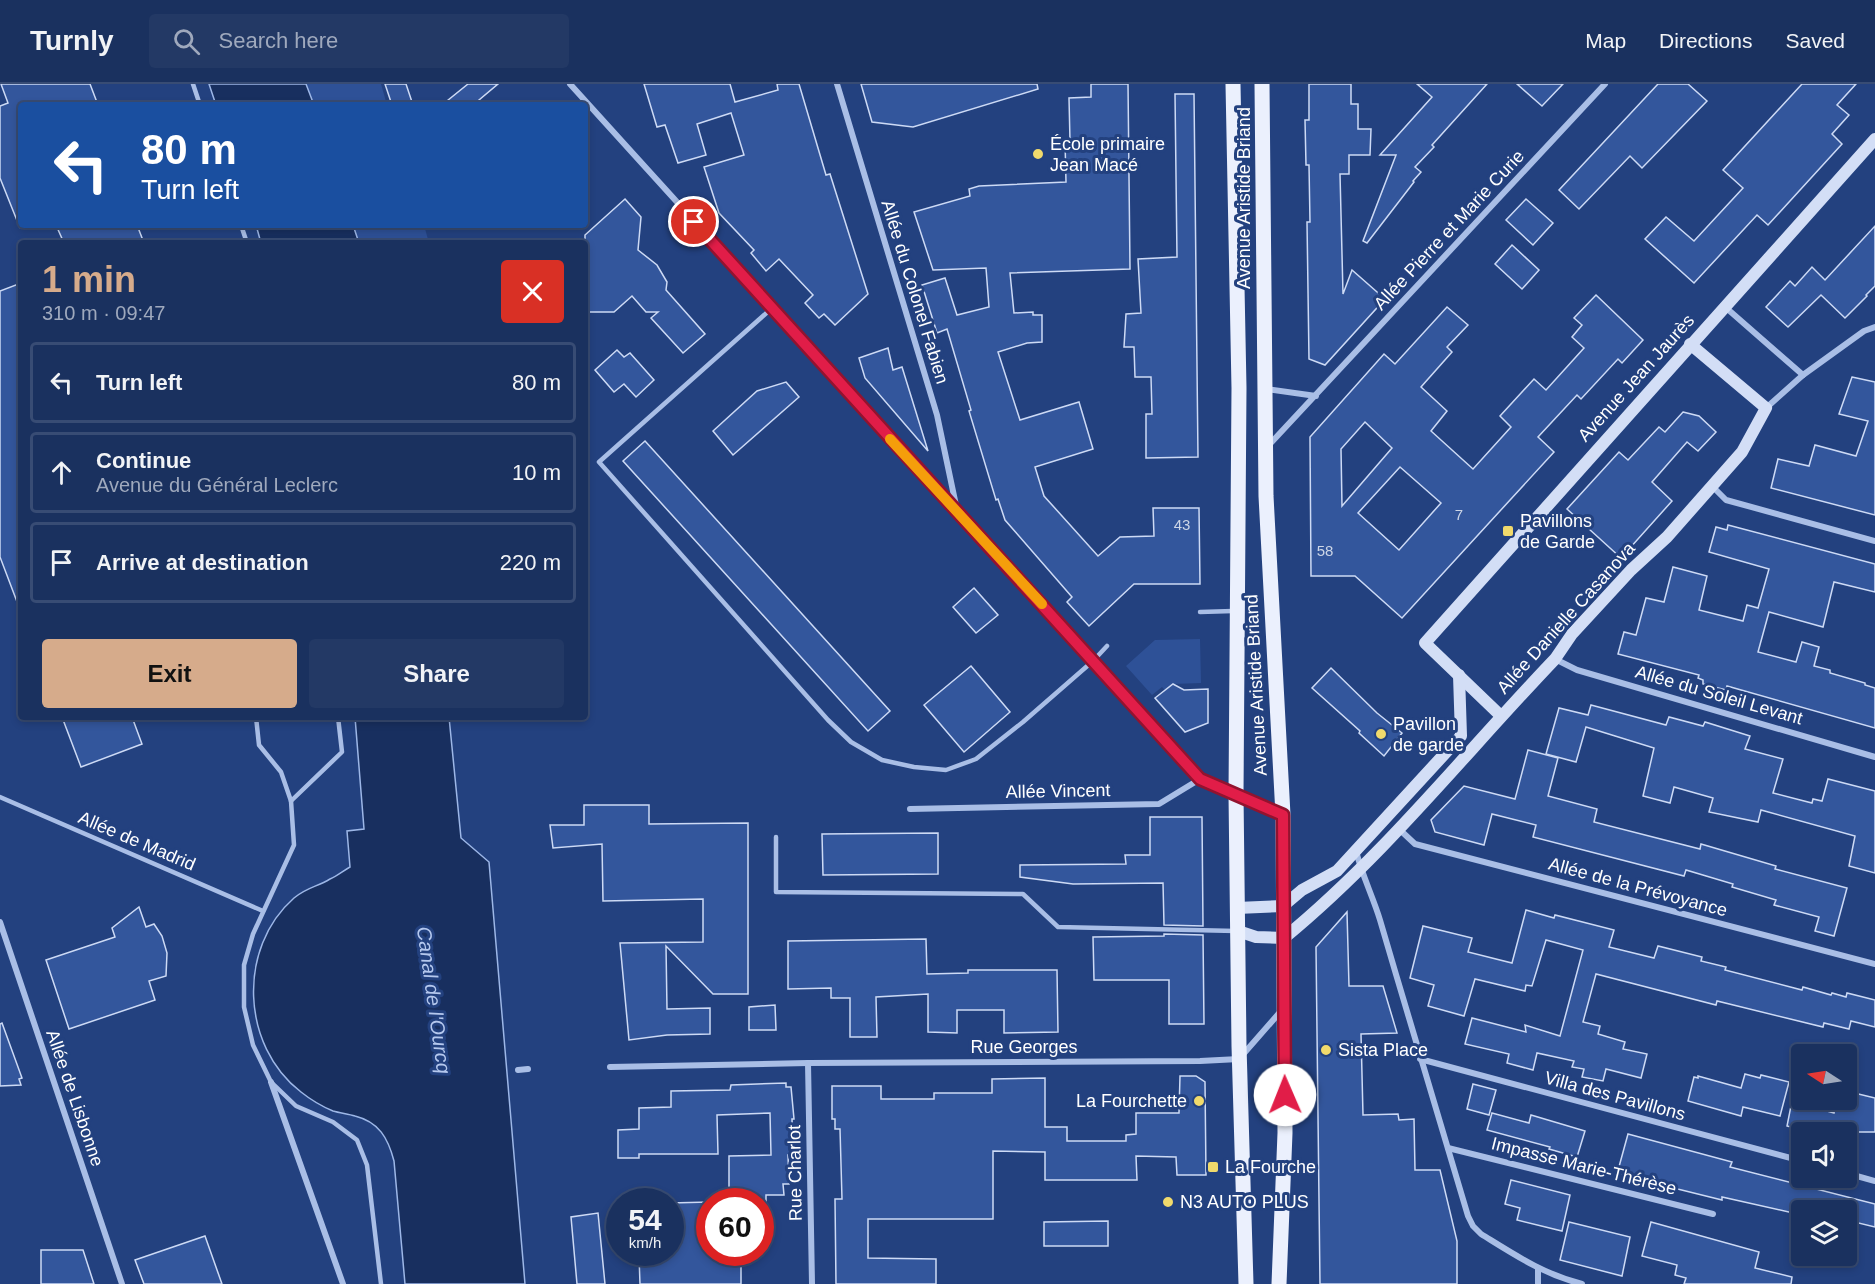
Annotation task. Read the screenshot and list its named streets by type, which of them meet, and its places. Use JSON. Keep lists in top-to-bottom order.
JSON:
{
  "streets": {
    "main road": ["Avenue Aristide Briand", "Avenue Jean Jaurès", "Allée Danielle Casanova"],
    "street": [
      "Allée Pierre et Marie Curie",
      "Allée du Colonel Fabien",
      "Allée du Soleil Levant",
      "Allée Vincent",
      "Allée de la Prévoyance",
      "Rue Georges",
      "Villa des Pavillons",
      "Allée de Lisbonne",
      "Impasse Marie-Thérèse",
      "Rue Charlot"
    ],
    "lane": ["Allée de Madrid"]
  },
  "crossings": [
    ["Avenue Aristide Briand", "Allée Pierre et Marie Curie"],
    ["Avenue Aristide Briand", "Allée Danielle Casanova"],
    ["Avenue Aristide Briand", "Rue Georges"],
    ["Allée Danielle Casanova", "Allée du Soleil Levant"],
    ["Allée Danielle Casanova", "Allée de la Prévoyance"],
    ["Rue Georges", "Rue Charlot"]
  ],
  "water": ["Canal de l'Ourcq"],
  "places": {
    "other": [
      "École primaire Jean Macé",
      "Pavillon de garde",
      "Sista Place",
      "La Fourchette",
      "N3 AUTO PLUS"
    ],
    "transit": ["Pavillons de Garde", "La Fourche"]
  },
  "house_numbers": ["7", "43", "58"],
  "north": "left",
  "page": {
    "header": "Turnly",
    "search": "Search here",
    "nav": ["Map", "Directions", "Saved"],
    "turn": ["80 m", "Turn left"],
    "heading": ["1 min", "310 m · 09:47"],
    "list": [
      {
        "name": "Turn left",
        "value": "80 m"
      },
      {
        "name": "Continue",
        "note": "Avenue du Général Leclerc",
        "value": "10 m"
      },
      {
        "name": "Arrive at destination",
        "value": "220 m"
      }
    ],
    "buttons": ["Exit", "Share"],
    "speed": "54 km/h",
    "limit": "60"
  }
}
